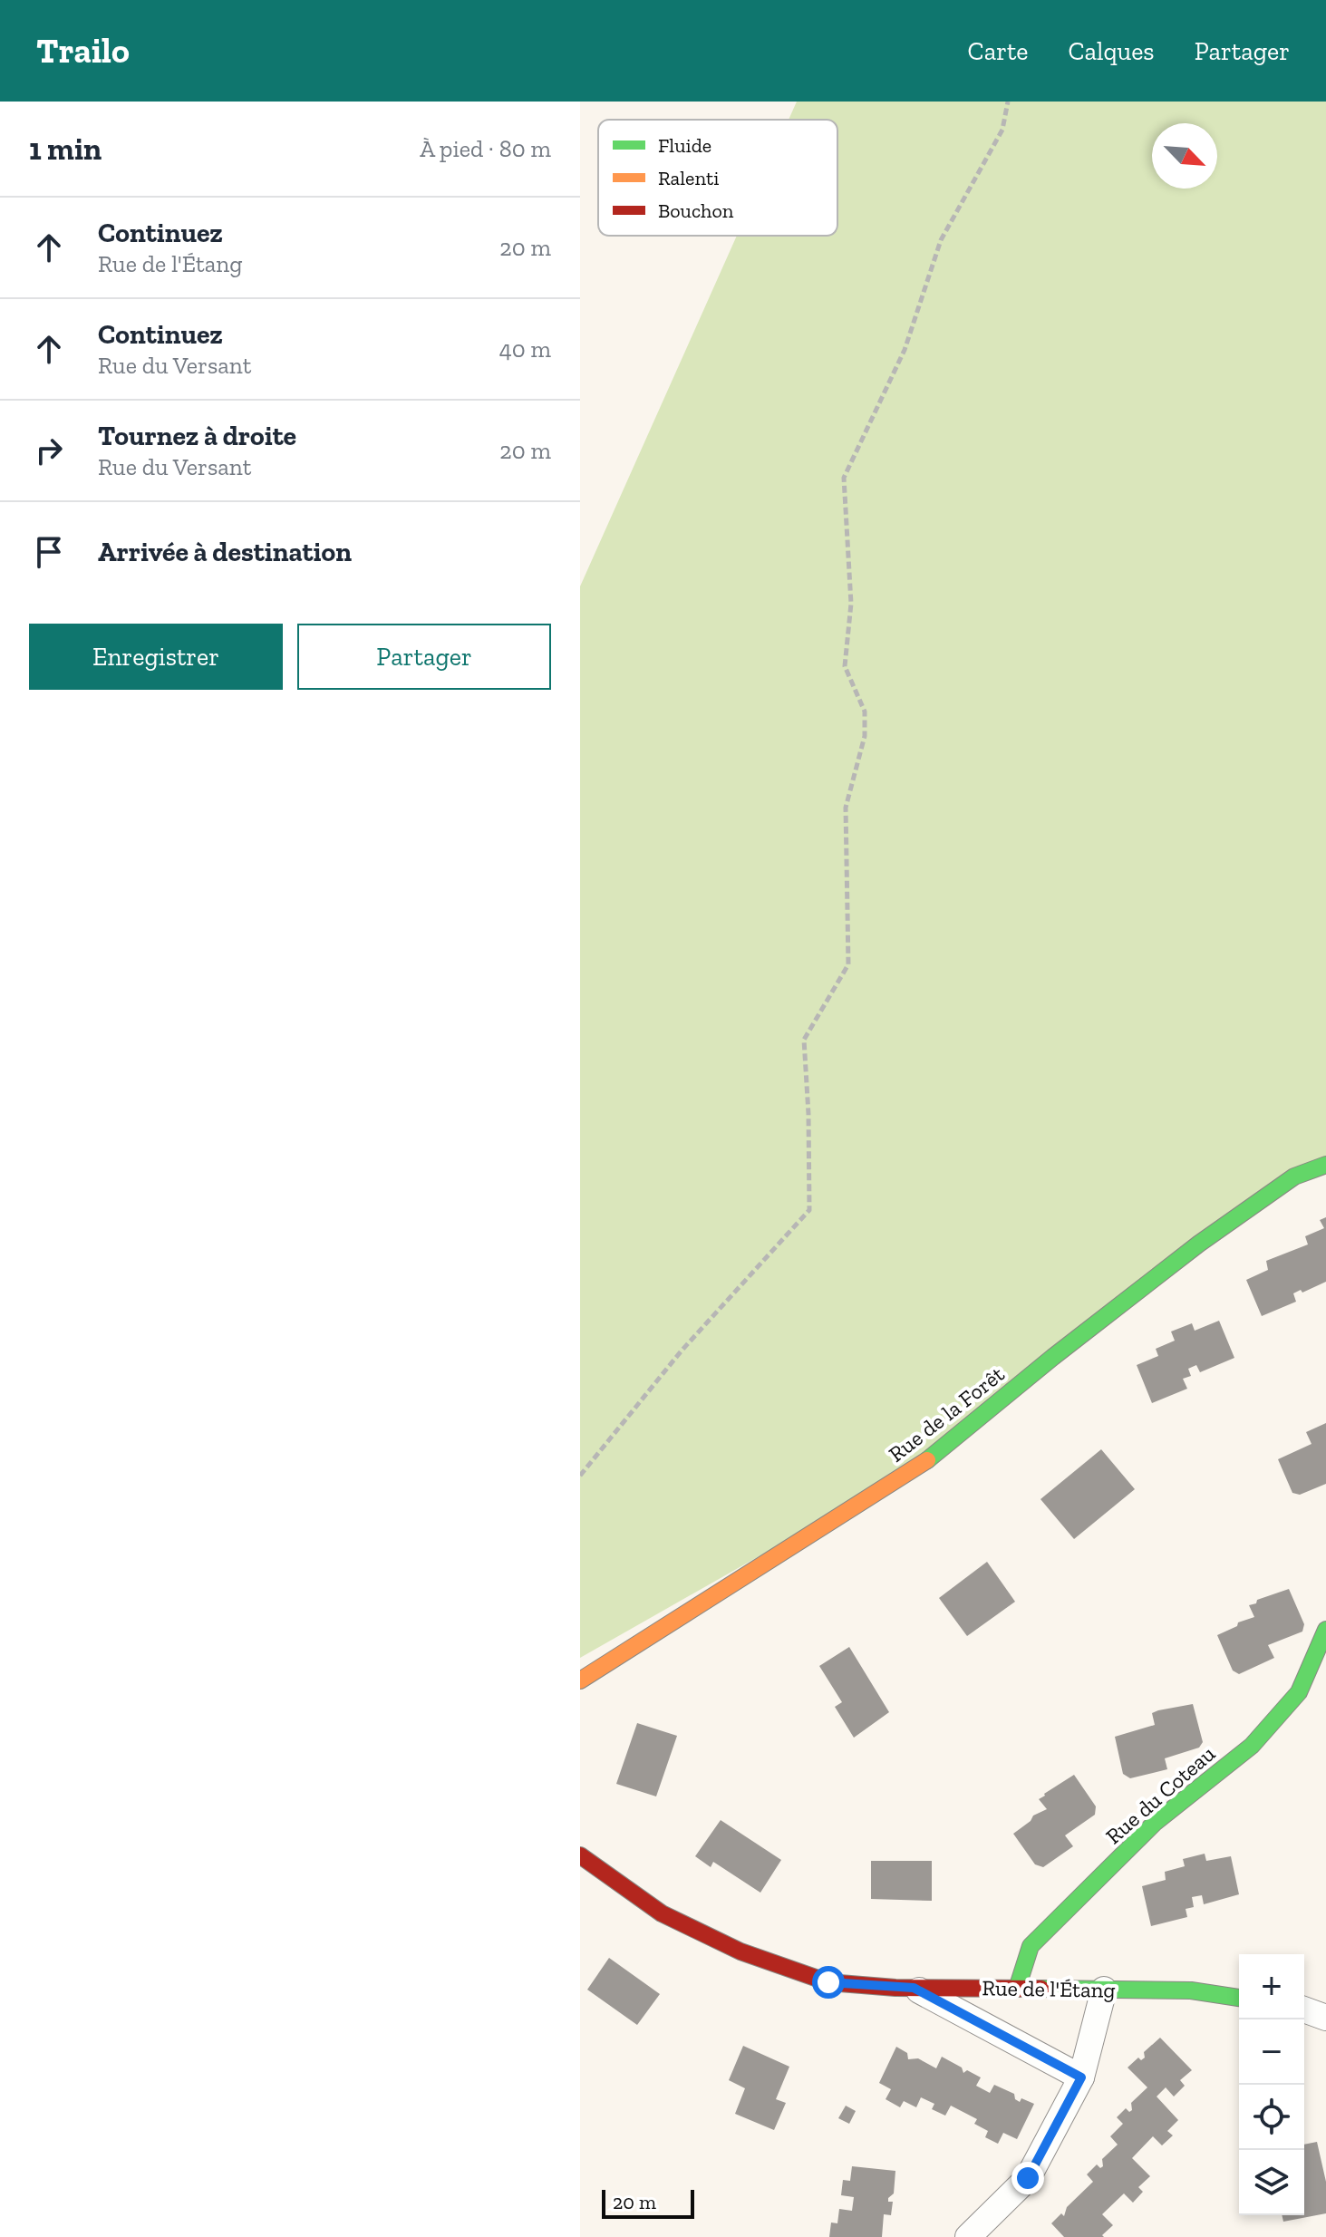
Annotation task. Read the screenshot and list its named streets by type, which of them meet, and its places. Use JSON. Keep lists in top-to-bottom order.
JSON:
{
  "streets": {
    "street": ["Rue de la Forêt", "Rue du Coteau", "Rue de l'Étang"]
  },
  "crossings": [
    ["Rue du Coteau", "Rue de l'Étang"]
  ],
  "legend": ["Fluide", "Ralenti", "Bouchon"],
  "scale_bar": "20 m",
  "north": "bottom right",
  "page": {
    "header": "Trailo",
    "nav": ["Carte", "Calques", "Partager"],
    "heading": ["1 min", "À pied · 80 m"],
    "list": [
      ["Continuez", "Rue de l'Étang", "20 m"],
      ["Continuez", "Rue du Versant", "40 m"],
      ["Tournez à droite", "Rue du Versant", "20 m"],
      "Arrivée à destination"
    ],
    "buttons": ["Enregistrer", "Partager"],
    "map_buttons": ["+", "−"],
    "scale": "20 m"
  }
}
